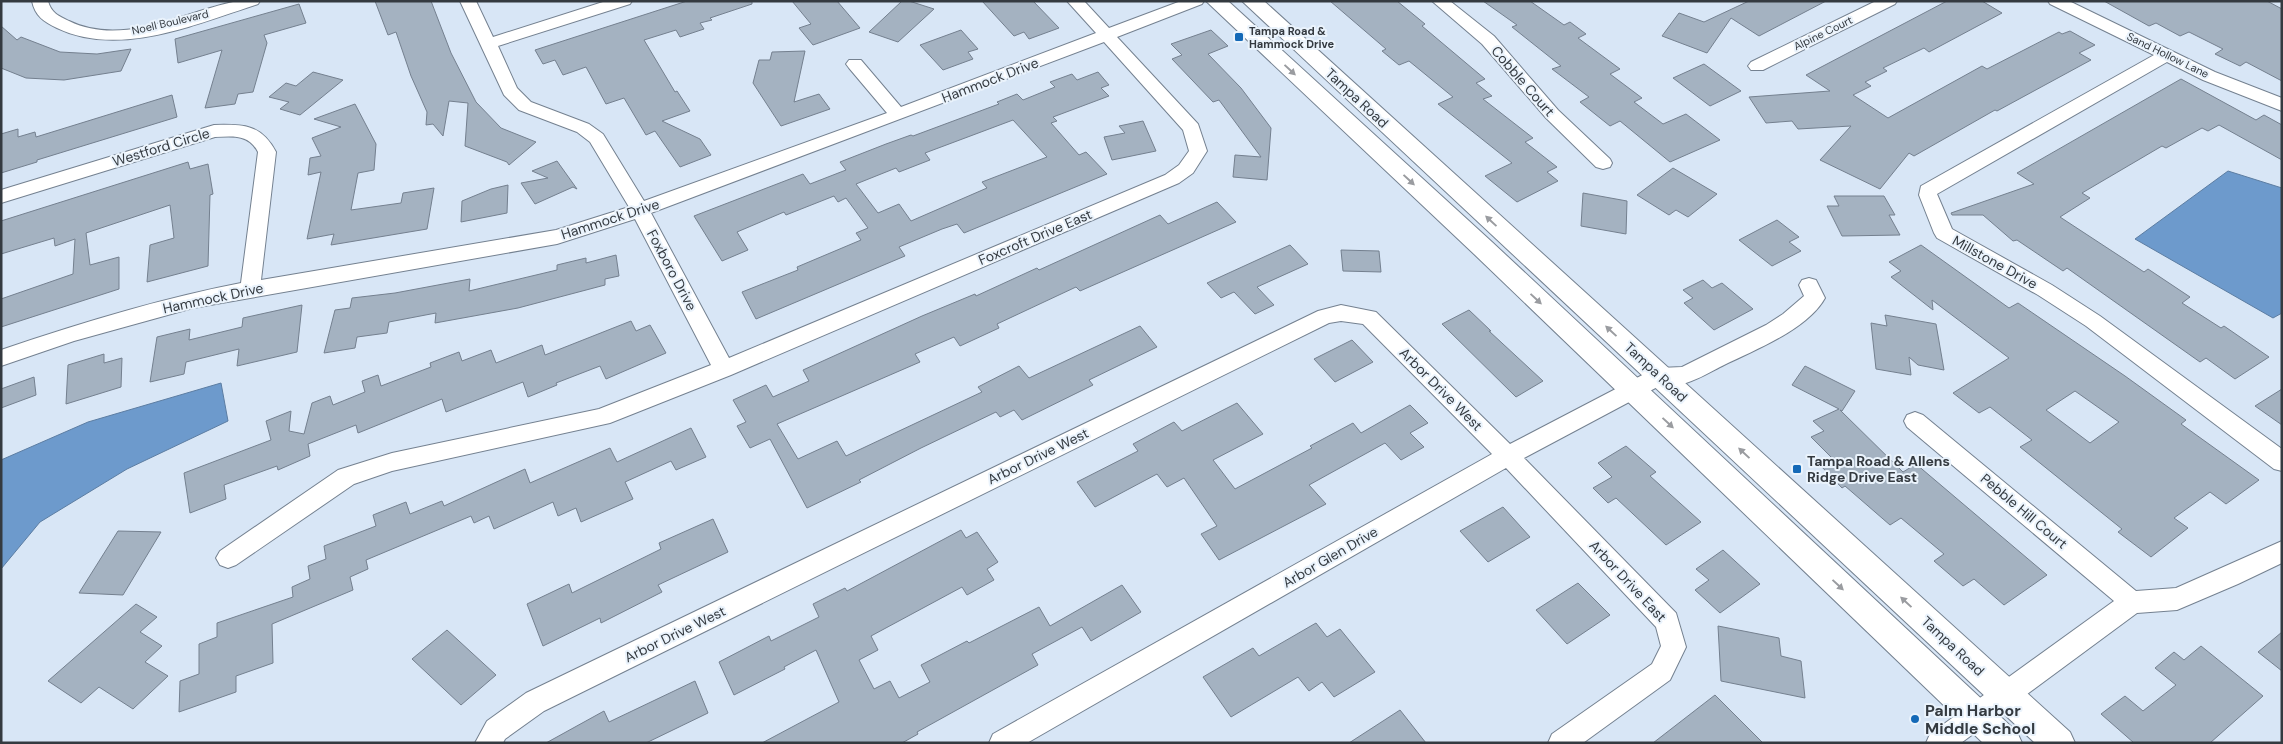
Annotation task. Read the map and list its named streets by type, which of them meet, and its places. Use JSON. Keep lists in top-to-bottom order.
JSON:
{
  "streets": {
    "main road": ["Tampa Road"],
    "street": [
      "Noell Boulevard",
      "Alpine Court",
      "Sand Hollow Lane",
      "Hammock Drive",
      "Cobble Court",
      "Westford Circle",
      "Foxcroft Drive East",
      "Millstone Drive",
      "Foxboro Drive",
      "Arbor Drive West",
      "Pebble Hill Court",
      "Arbor Glen Drive",
      "Arbor Drive East"
    ]
  },
  "crossings": [
    ["Sand Hollow Lane", "Millstone Drive"],
    ["Hammock Drive", "Westford Circle"],
    ["Hammock Drive", "Foxcroft Drive East"],
    ["Hammock Drive", "Foxboro Drive"],
    ["Tampa Road", "Arbor Glen Drive"],
    ["Foxcroft Drive East", "Foxboro Drive"],
    ["Arbor Drive West", "Arbor Glen Drive"],
    ["Arbor Drive West", "Arbor Drive East"],
    ["Arbor Glen Drive", "Arbor Drive East"]
  ],
  "places": {
    "transit": ["Tampa Road & Hammock Drive", "Tampa Road & Allens Ridge Drive East"],
    "other": ["Palm Harbor Middle School"]
  }
}
